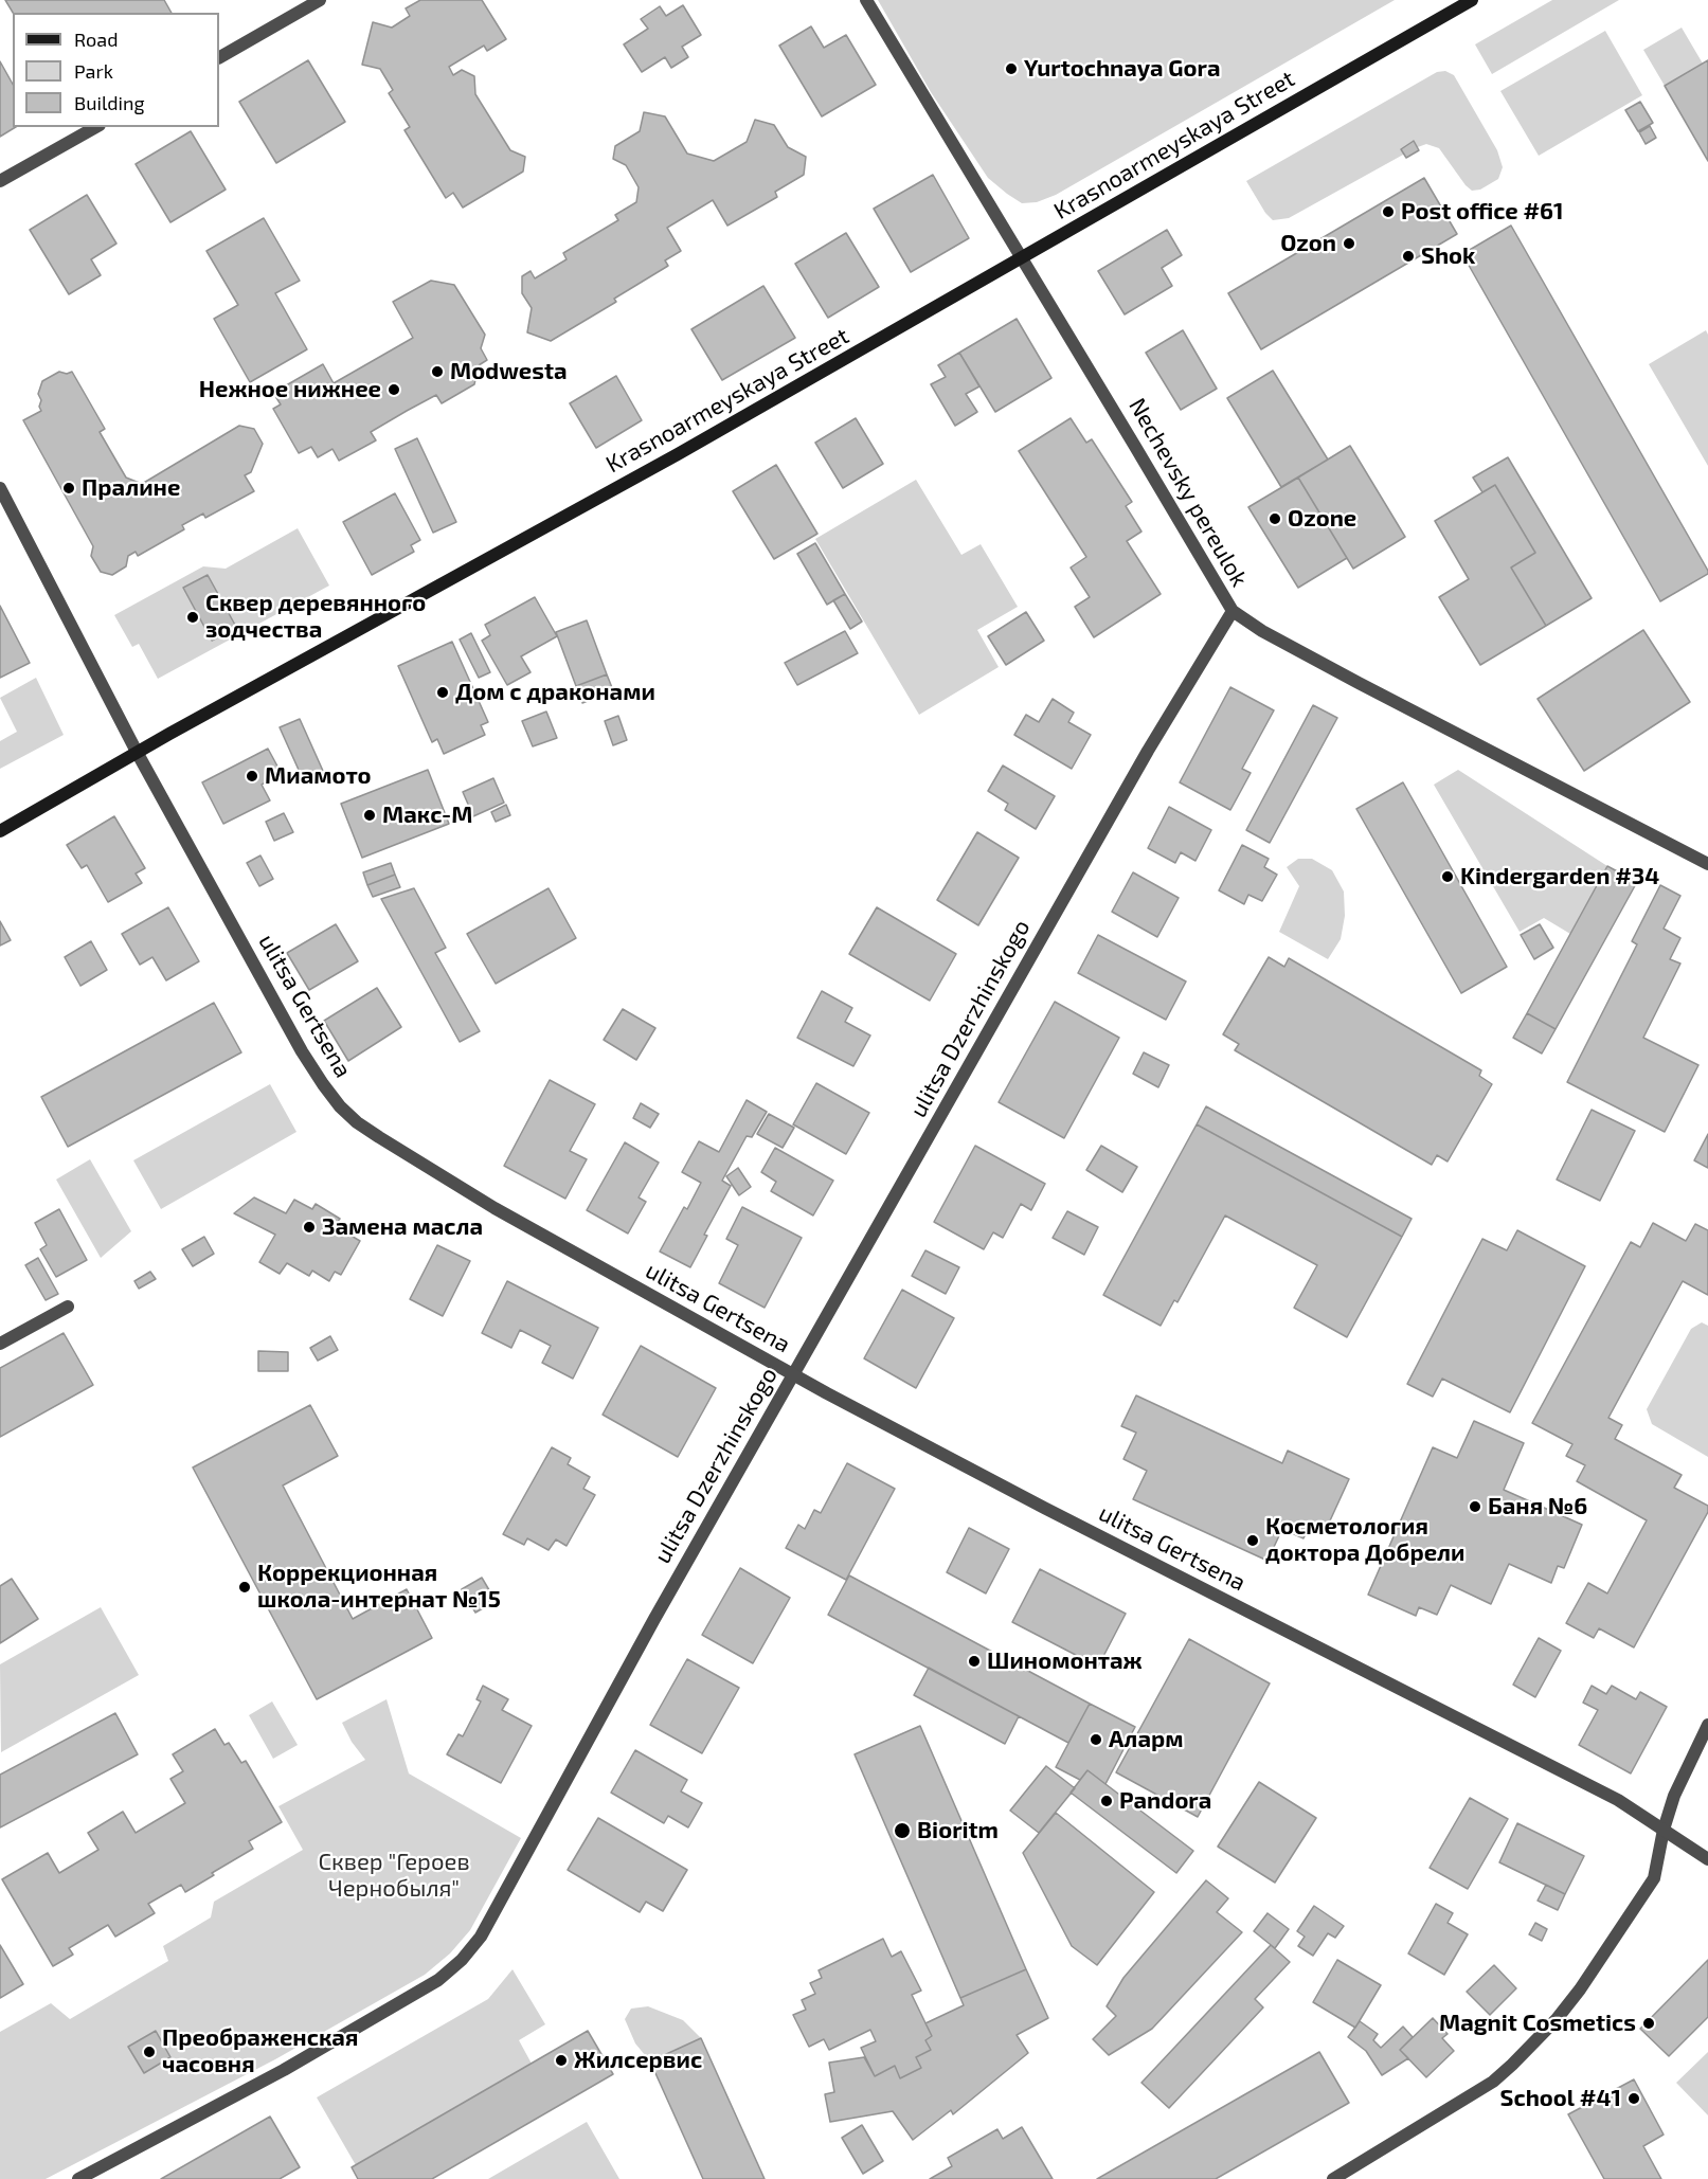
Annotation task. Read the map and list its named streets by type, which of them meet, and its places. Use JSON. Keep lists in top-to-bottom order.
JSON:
{
  "streets": {
    "main road": ["Krasnoarmeyskaya Street"],
    "street": ["Nechevsky pereulok", "ulitsa Gertsena", "ulitsa Dzerzhinskogo"]
  },
  "crossings": [
    ["Krasnoarmeyskaya Street", "Nechevsky pereulok"],
    ["Krasnoarmeyskaya Street", "ulitsa Gertsena"],
    ["Nechevsky pereulok", "ulitsa Dzerzhinskogo"],
    ["ulitsa Gertsena", "ulitsa Dzerzhinskogo"]
  ],
  "parks": ["Сквер \"Героев Чернобыля\""],
  "places": [
    "Yurtochnaya Gora",
    "Post office #61",
    "Ozon",
    "Shok",
    "Modwesta",
    "Нежное нижнее",
    "Пралине",
    "Ozone",
    "Сквер деревянного зодчества",
    "Дом с драконами",
    "Миамото",
    "Макс-М",
    "Kindergarden #34",
    "Замена масла",
    "Баня №6",
    "Косметология доктора Добрели",
    "Коррекционная школа-интернат №15",
    "Шиномонтаж",
    "Аларм",
    "Pandora",
    "Bioritm",
    "Magnit Cosmetics",
    "Преображенская часовня",
    "Жилсервис",
    "School #41"
  ],
  "legend": ["Road", "Park", "Building"]
}
